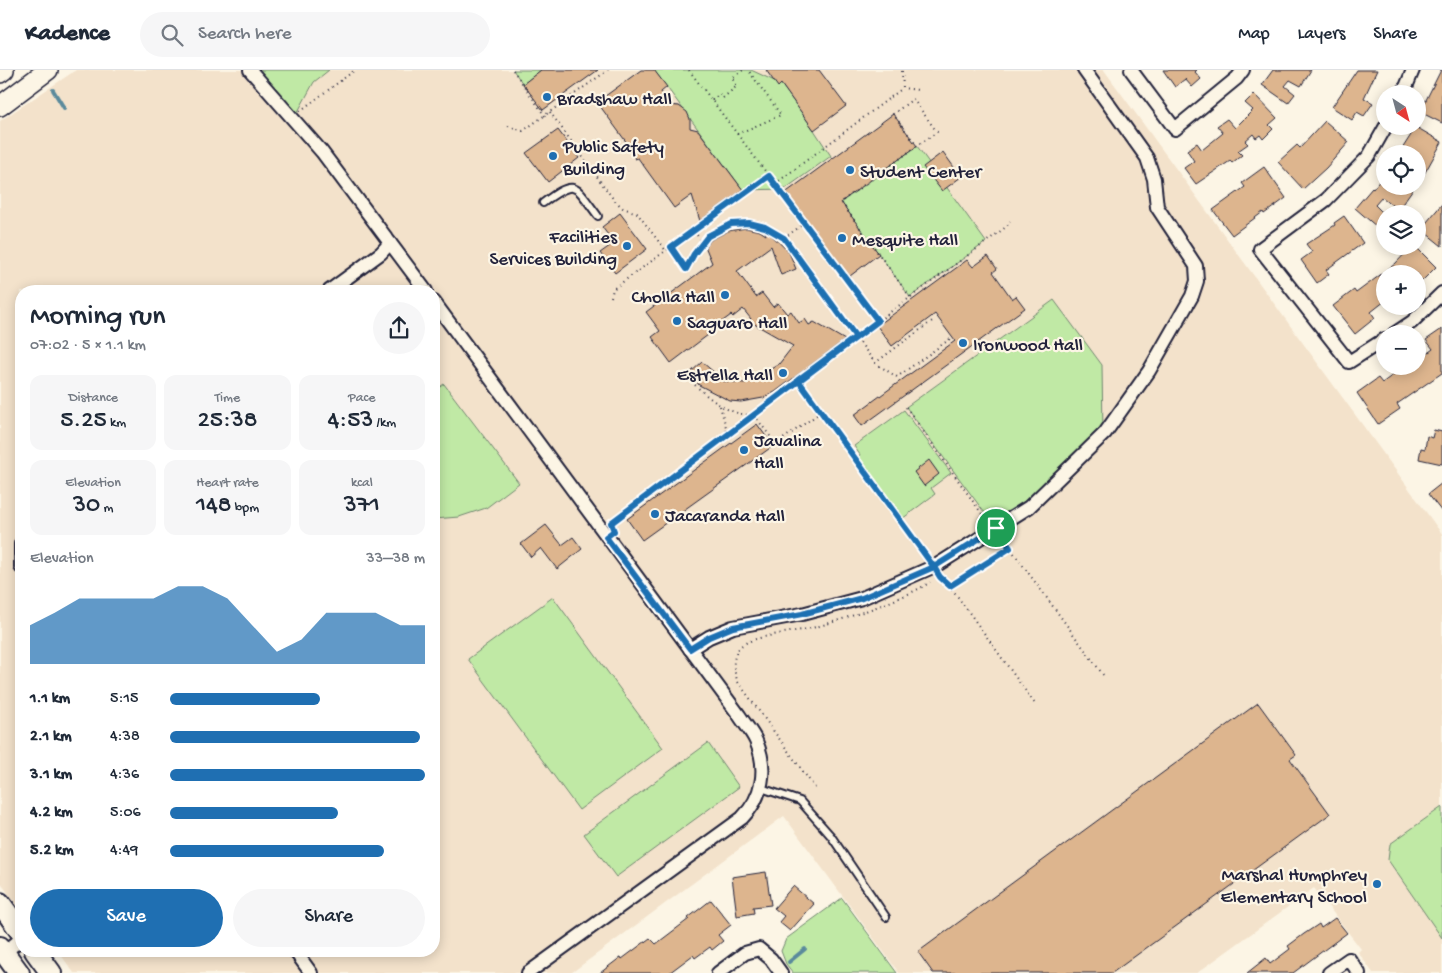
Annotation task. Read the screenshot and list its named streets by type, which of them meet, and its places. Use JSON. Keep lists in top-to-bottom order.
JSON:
{
  "places": [
    "Bradshaw Hall",
    "Public Safety Building",
    "Student Center",
    "Mesquite Hall",
    "Facilities Services Building",
    "Cholla Hall",
    "Saguaro Hall",
    "Ironwood Hall",
    "Estrella Hall",
    "Javalina Hall",
    "Jacaranda Hall",
    "Marshal Humphrey Elementary School"
  ],
  "north": "bottom right",
  "page": {
    "header": "Kadence",
    "search": "Search here",
    "nav": ["Map", "Layers", "Share"],
    "map_buttons": ["+", "−"],
    "heading": ["Morning run", "07:02 · 5 × 1.1 km"],
    "stats": [
      ["Distance", "5.25 km"],
      ["Time", "25:38"],
      ["Pace", "4:53 /km"],
      ["Elevation", "30 m"],
      ["Heart rate", "148 bpm"],
      ["kcal", "371"]
    ],
    "chart": ["Elevation", "33–38 m"],
    "list": [
      {
        "name": "1.1 km",
        "note": "5:15"
      },
      {
        "name": "2.1 km",
        "note": "4:38"
      },
      {
        "name": "3.1 km",
        "note": "4:36"
      },
      {
        "name": "4.2 km",
        "note": "5:06"
      },
      {
        "name": "5.2 km",
        "note": "4:49"
      }
    ],
    "buttons": ["Save", "Share"]
  }
}
